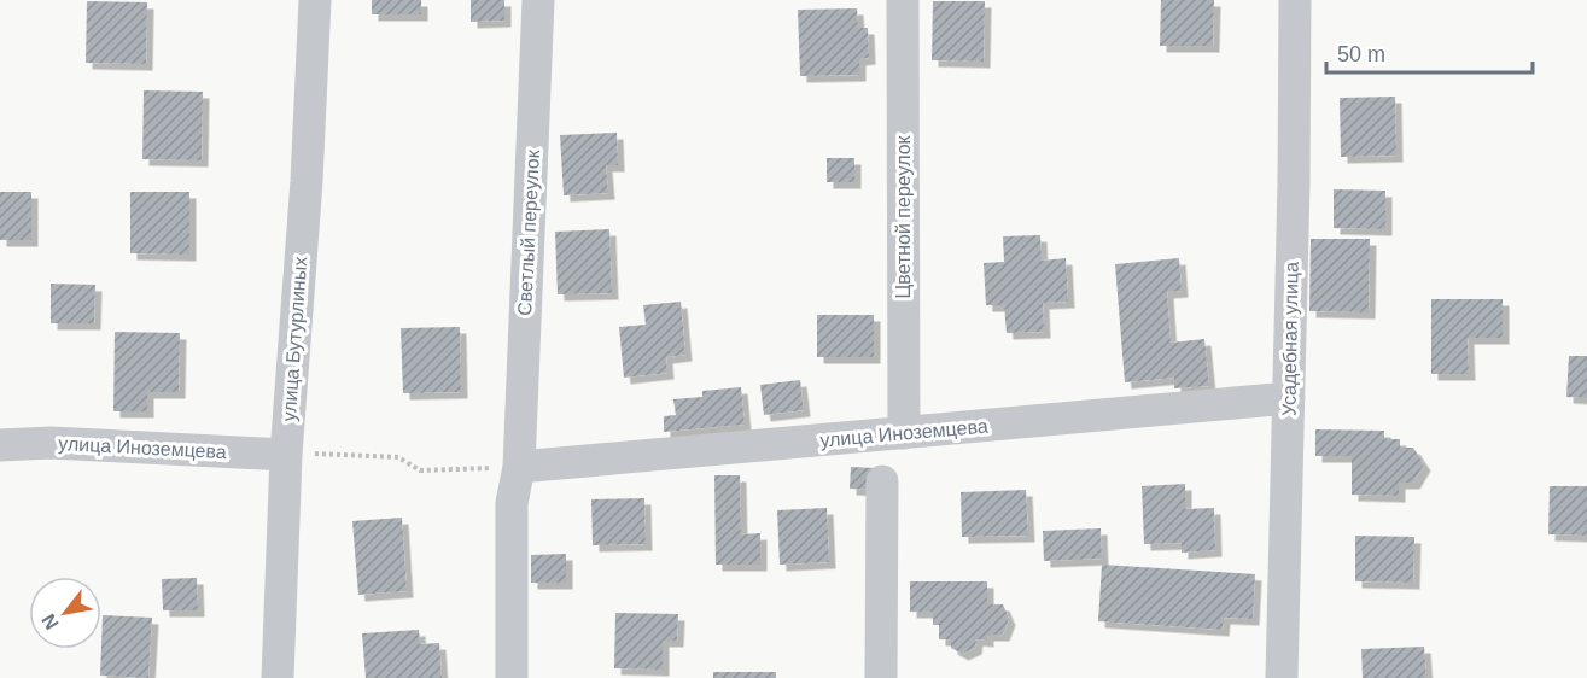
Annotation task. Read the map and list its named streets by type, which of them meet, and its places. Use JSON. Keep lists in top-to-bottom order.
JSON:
{
  "streets": {
    "street": [
      "Цветной переулок",
      "Светлый переулок",
      "улица Бутурлиных",
      "Усадебная улица",
      "улица Иноземцева"
    ]
  },
  "crossings": [
    ["Цветной переулок", "улица Иноземцева"],
    ["Светлый переулок", "улица Иноземцева"],
    ["улица Бутурлиных", "улица Иноземцева"],
    ["Усадебная улица", "улица Иноземцева"]
  ],
  "scale_bar": "50 m",
  "north": "bottom left"
}
